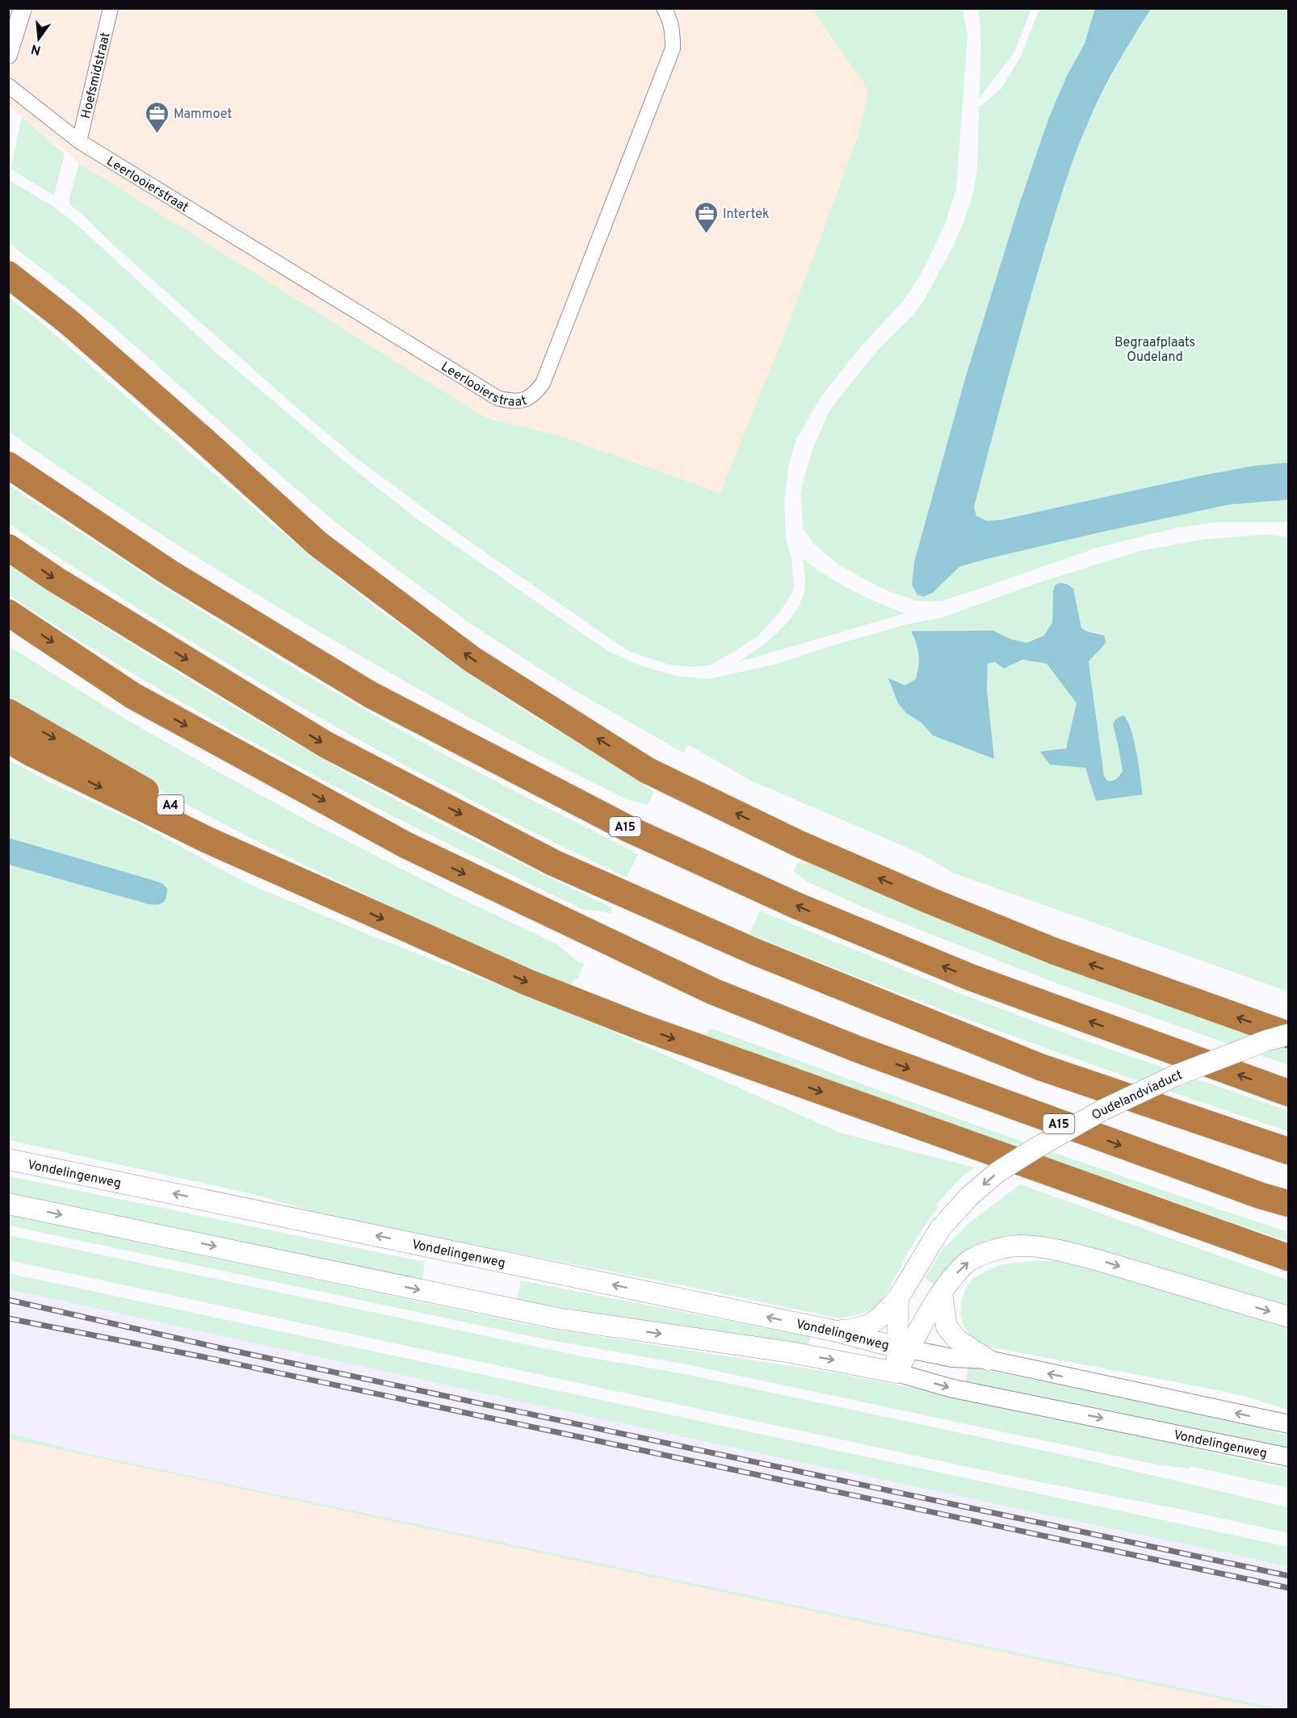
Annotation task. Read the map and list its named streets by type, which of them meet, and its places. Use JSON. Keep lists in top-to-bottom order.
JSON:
{
  "streets": {
    "highway": ["A4", "A15"],
    "main road": ["Oudelandviaduct", "Vondelingenweg"],
    "street": ["Hoefsmidstraat", "Leerlooierstraat"]
  },
  "crossings": [
    ["Hoefsmidstraat", "Leerlooierstraat"],
    ["Oudelandviaduct", "Vondelingenweg"]
  ],
  "one_way": ["Oudelandviaduct"],
  "parks": ["Begraafplaats Oudeland"],
  "places": {
    "office": ["Mammoet", "Intertek"]
  },
  "north": "bottom"
}
